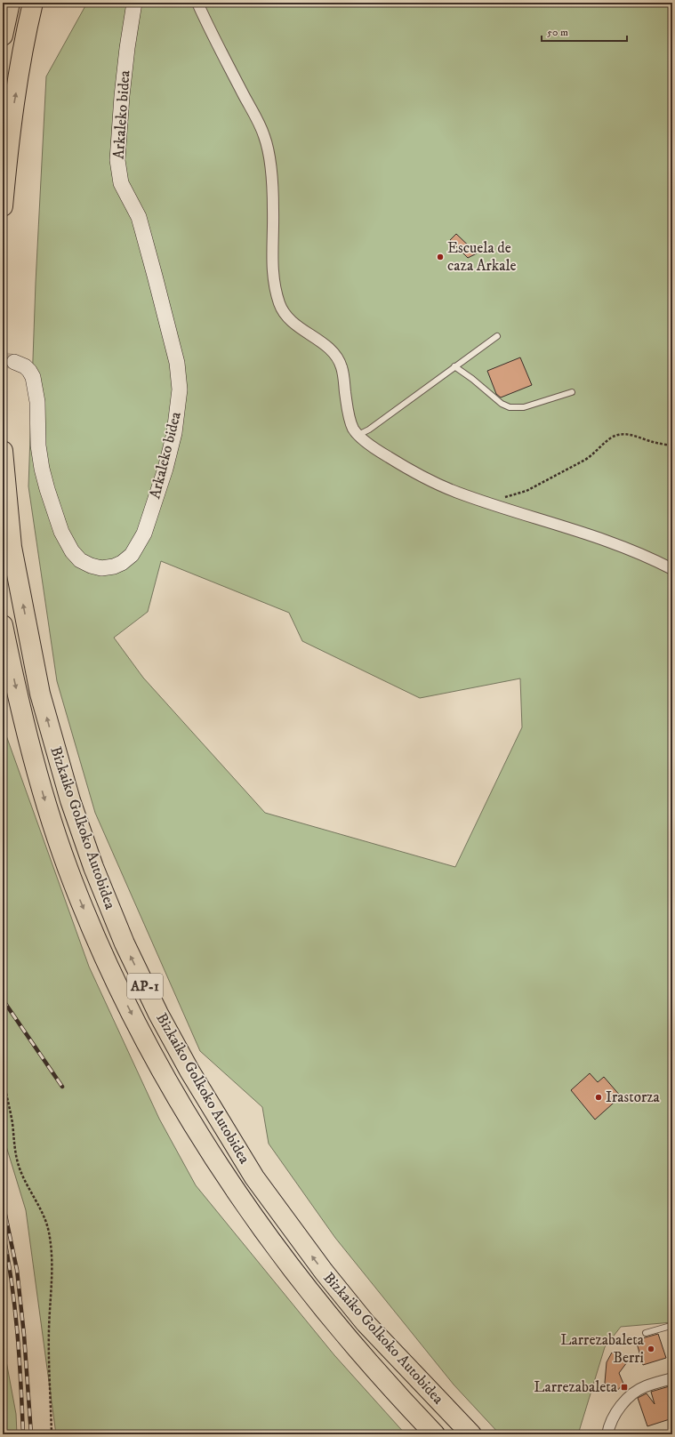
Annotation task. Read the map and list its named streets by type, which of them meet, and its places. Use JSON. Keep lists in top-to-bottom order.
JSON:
{
  "streets": {
    "highway": ["Bizkaiko Golkoko Autobidea", "AP-1"],
    "street": ["Arkaleko bidea"]
  },
  "places": {
    "other": ["Escuela de caza Arkale", "Irastorza", "Larrezabaleta Berri"],
    "transit": ["Larrezabaleta"]
  },
  "scale_bar": "50 m"
}
